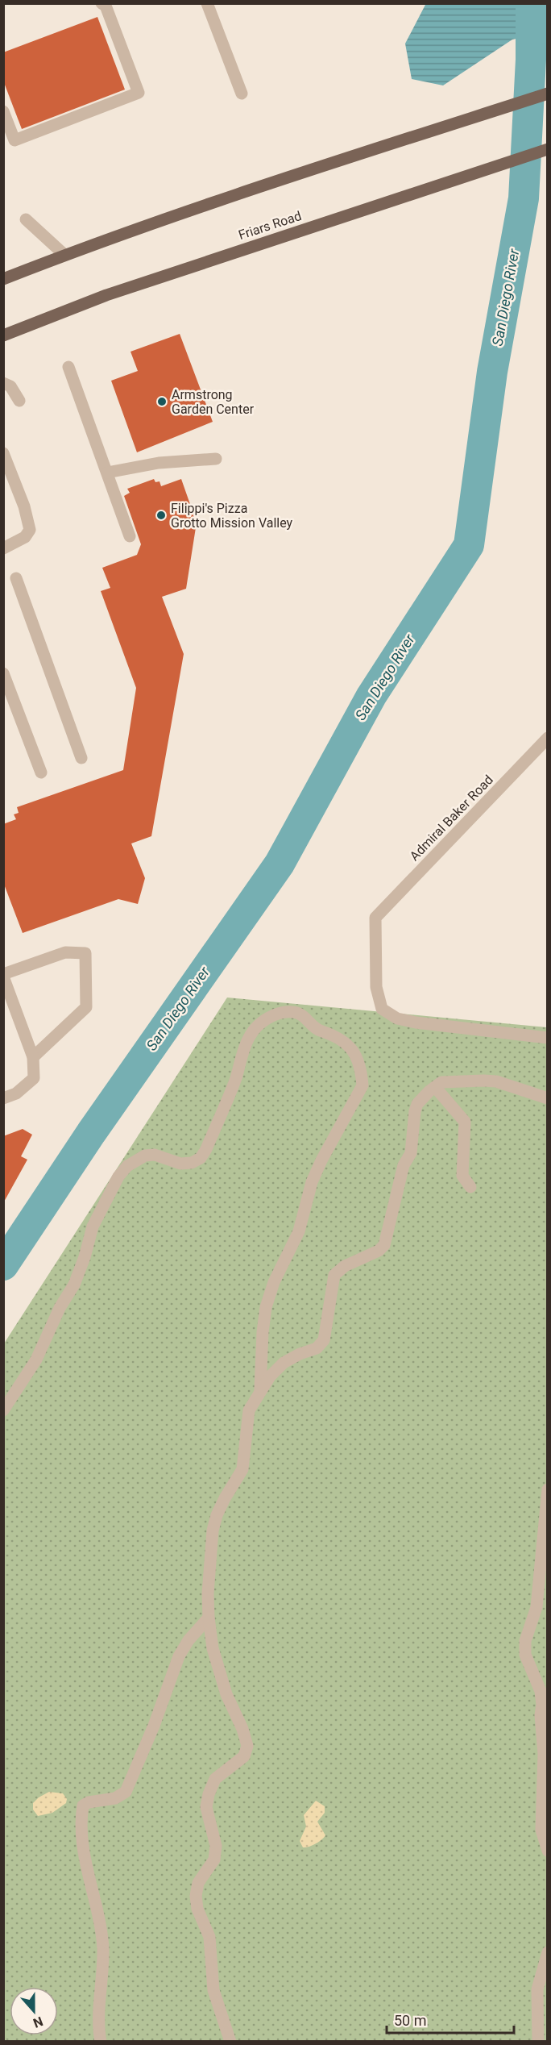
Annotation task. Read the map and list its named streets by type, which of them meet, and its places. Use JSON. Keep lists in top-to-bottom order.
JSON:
{
  "streets": {
    "main road": ["Friars Road"],
    "street": ["Admiral Baker Road"]
  },
  "water": ["San Diego River"],
  "places": ["Armstrong Garden Center", "Filippi's Pizza Grotto Mission Valley"],
  "scale_bar": "50 m",
  "north": "bottom"
}
